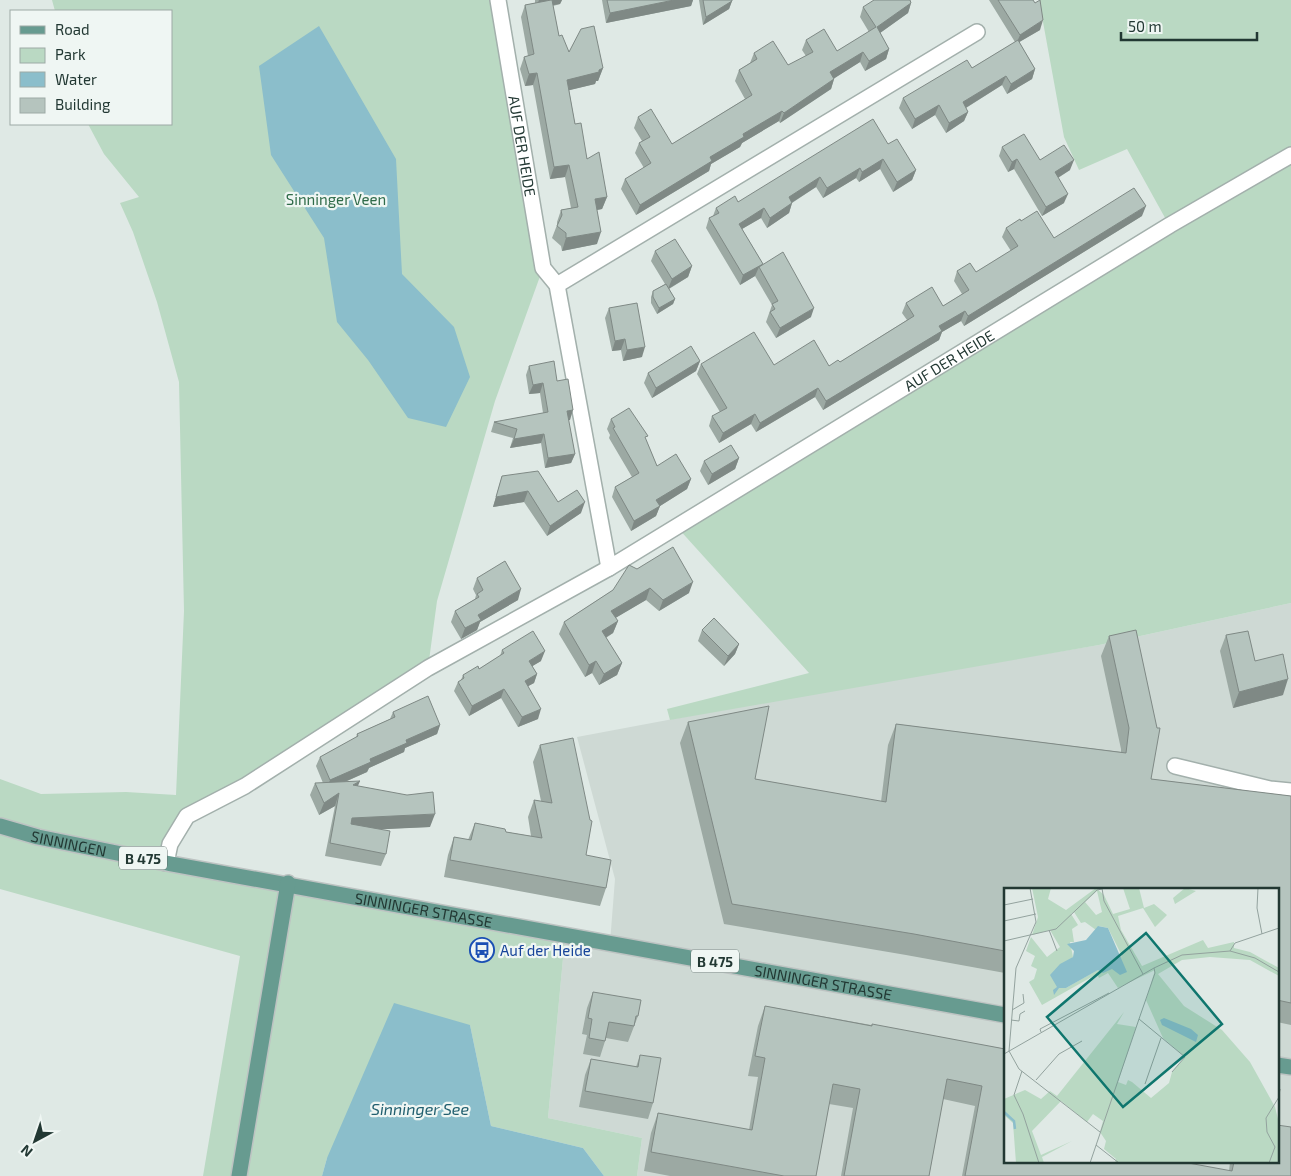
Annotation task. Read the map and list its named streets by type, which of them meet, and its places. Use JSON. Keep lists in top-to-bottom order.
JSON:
{
  "streets": {
    "main road": ["SINNINGEN", "B 475", "SINNINGER STRASSE"],
    "street": ["AUF DER HEIDE"]
  },
  "crossings": [
    ["AUF DER HEIDE", "SINNINGEN"],
    ["SINNINGEN", "SINNINGER STRASSE"]
  ],
  "water": ["Sinninger See"],
  "parks": ["Sinninger Veen"],
  "places": {
    "bus stop": ["Auf der Heide"]
  },
  "legend": [
    "Road",
    "Park",
    "Water",
    "Building"
  ],
  "scale_bar": "50 m",
  "north": "bottom left"
}
